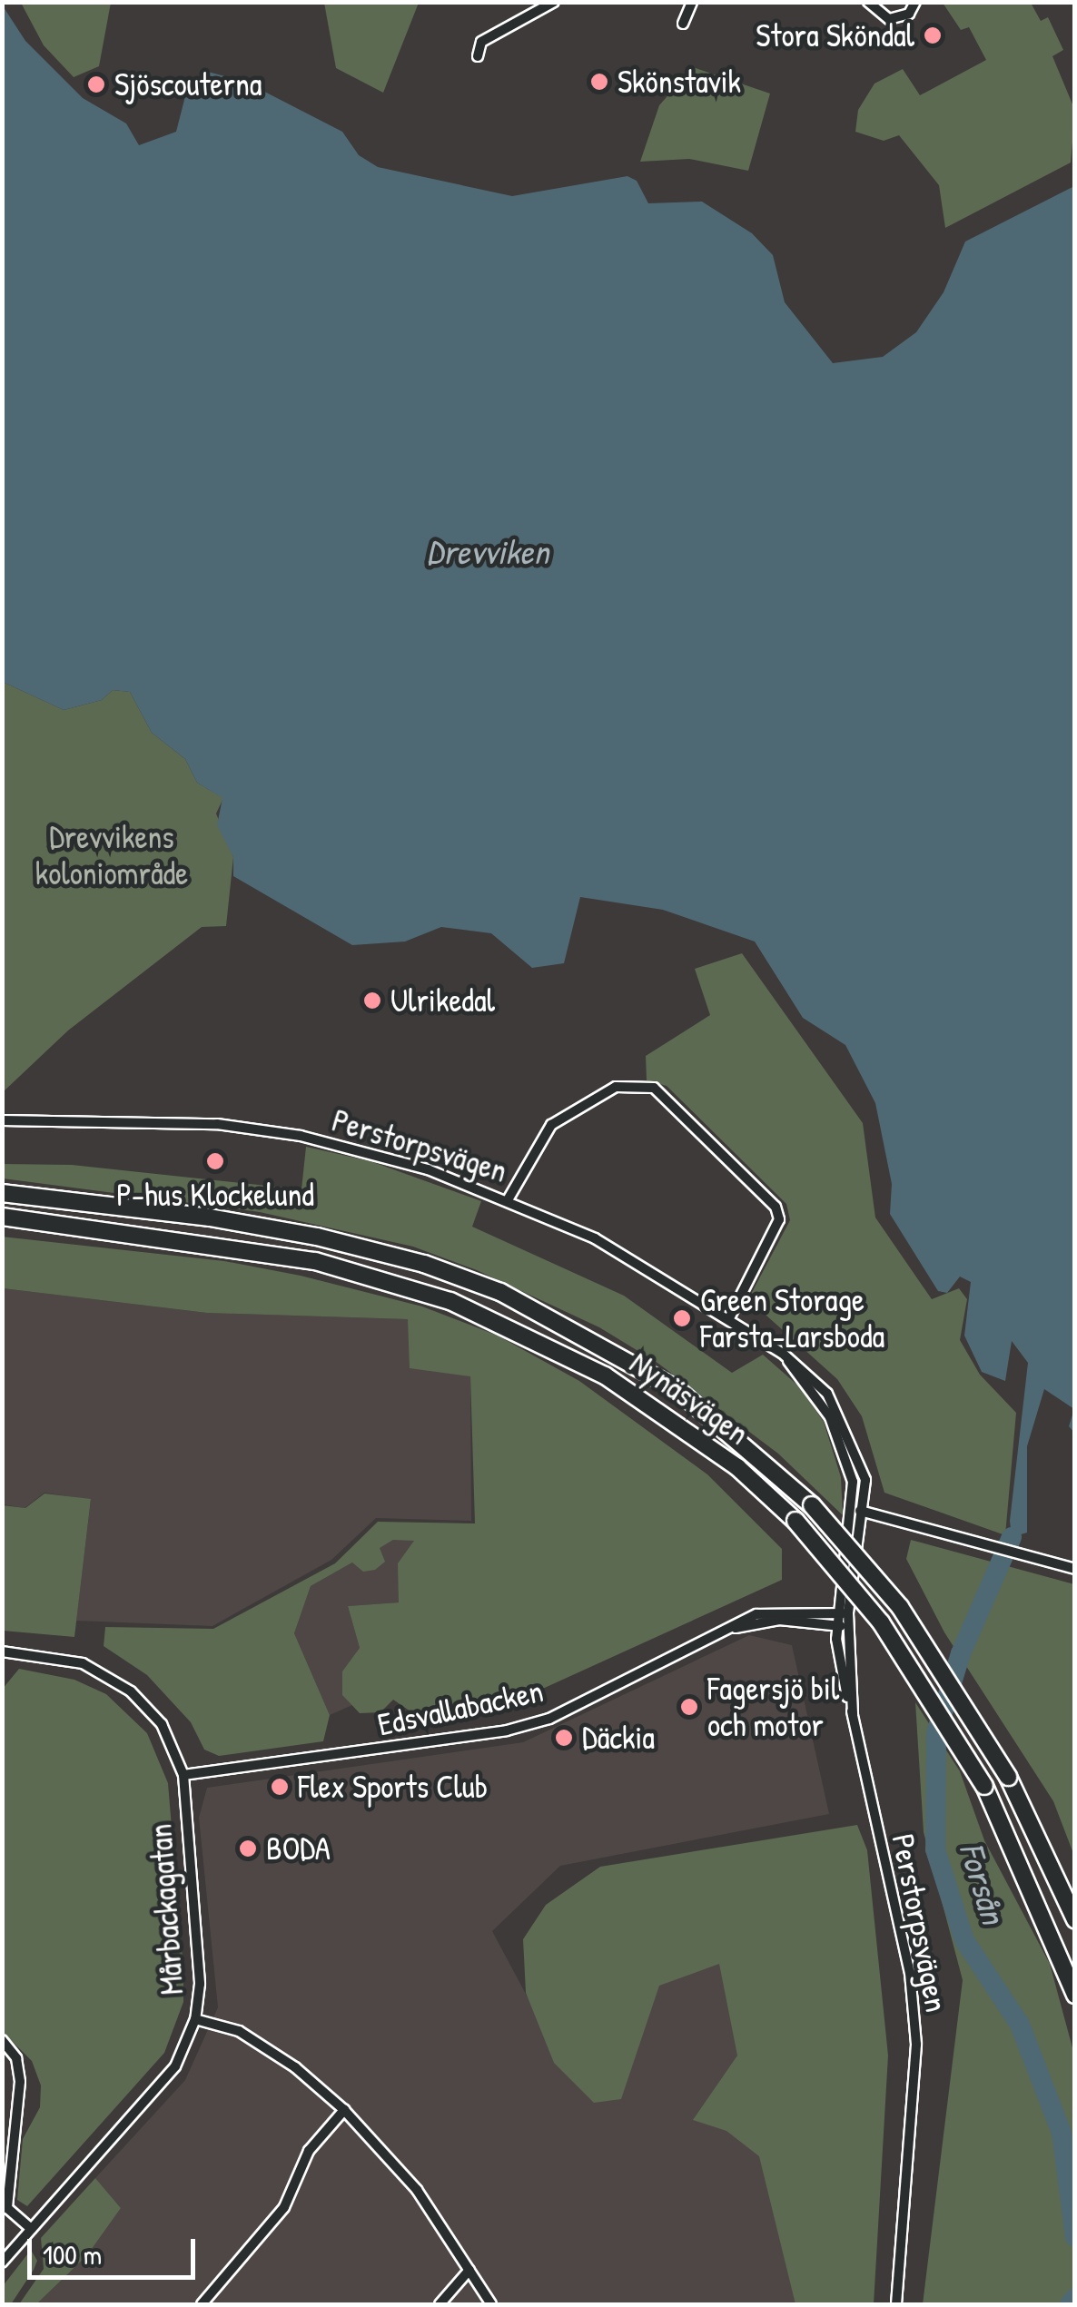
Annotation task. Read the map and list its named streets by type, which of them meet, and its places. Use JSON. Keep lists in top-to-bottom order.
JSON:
{
  "streets": {
    "highway": ["Nynäsvägen"],
    "street": ["Perstorpsvägen", "Edsvallabacken", "Mårbackagatan"]
  },
  "crossings": [
    ["Perstorpsvägen", "Edsvallabacken"],
    ["Edsvallabacken", "Mårbackagatan"]
  ],
  "water": ["Drevviken", "Forsån"],
  "parks": ["Drevvikens koloniområde"],
  "places": [
    "Stora Sköndal",
    "Skönstavik",
    "Sjöscouterna",
    "Ulrikedal",
    "P-hus Klockelund",
    "Green Storage Farsta-Larsboda",
    "Fagersjö bil och motor",
    "Däckia",
    "Flex Sports Club",
    "BODA"
  ],
  "scale_bar": "100 m"
}
